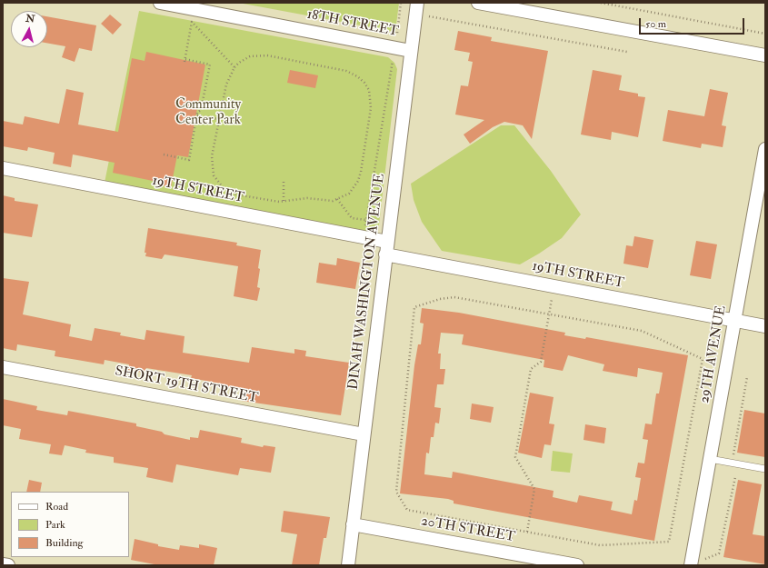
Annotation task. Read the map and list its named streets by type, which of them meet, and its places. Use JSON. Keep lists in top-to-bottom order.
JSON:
{
  "streets": {
    "street": [
      "18TH STREET",
      "19TH STREET",
      "DINAH WASHINGTON AVENUE",
      "29TH AVENUE",
      "SHORT 19TH STREET",
      "20TH STREET"
    ]
  },
  "crossings": [
    ["18TH STREET", "DINAH WASHINGTON AVENUE"],
    ["19TH STREET", "DINAH WASHINGTON AVENUE"],
    ["19TH STREET", "29TH AVENUE"],
    ["DINAH WASHINGTON AVENUE", "SHORT 19TH STREET"],
    ["DINAH WASHINGTON AVENUE", "20TH STREET"]
  ],
  "parks": ["Community Center Park"],
  "legend": ["Road", "Park", "Building"],
  "scale_bar": "50 m",
  "north": "top"
}
